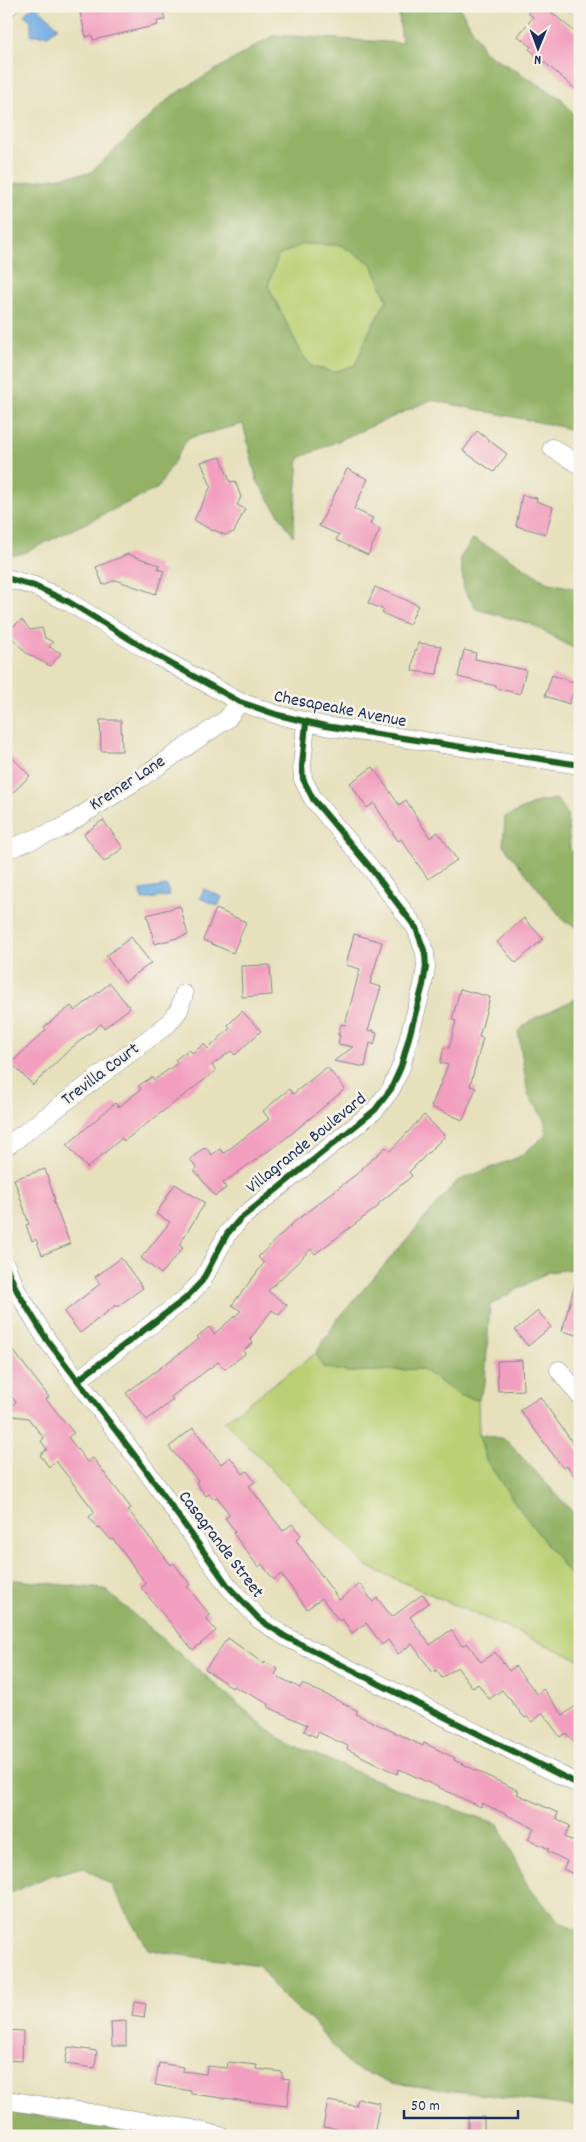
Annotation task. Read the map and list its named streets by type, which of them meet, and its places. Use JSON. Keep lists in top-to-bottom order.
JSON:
{
  "streets": {
    "street": [
      "Chesapeake Avenue",
      "Kremer Lane",
      "Trevilla Court",
      "Villagrande Boulevard",
      "Casagrande Street"
    ]
  },
  "crossings": [
    ["Chesapeake Avenue", "Kremer Lane"],
    ["Chesapeake Avenue", "Villagrande Boulevard"],
    ["Villagrande Boulevard", "Casagrande Street"]
  ],
  "scale_bar": "50 m",
  "north": "bottom"
}
